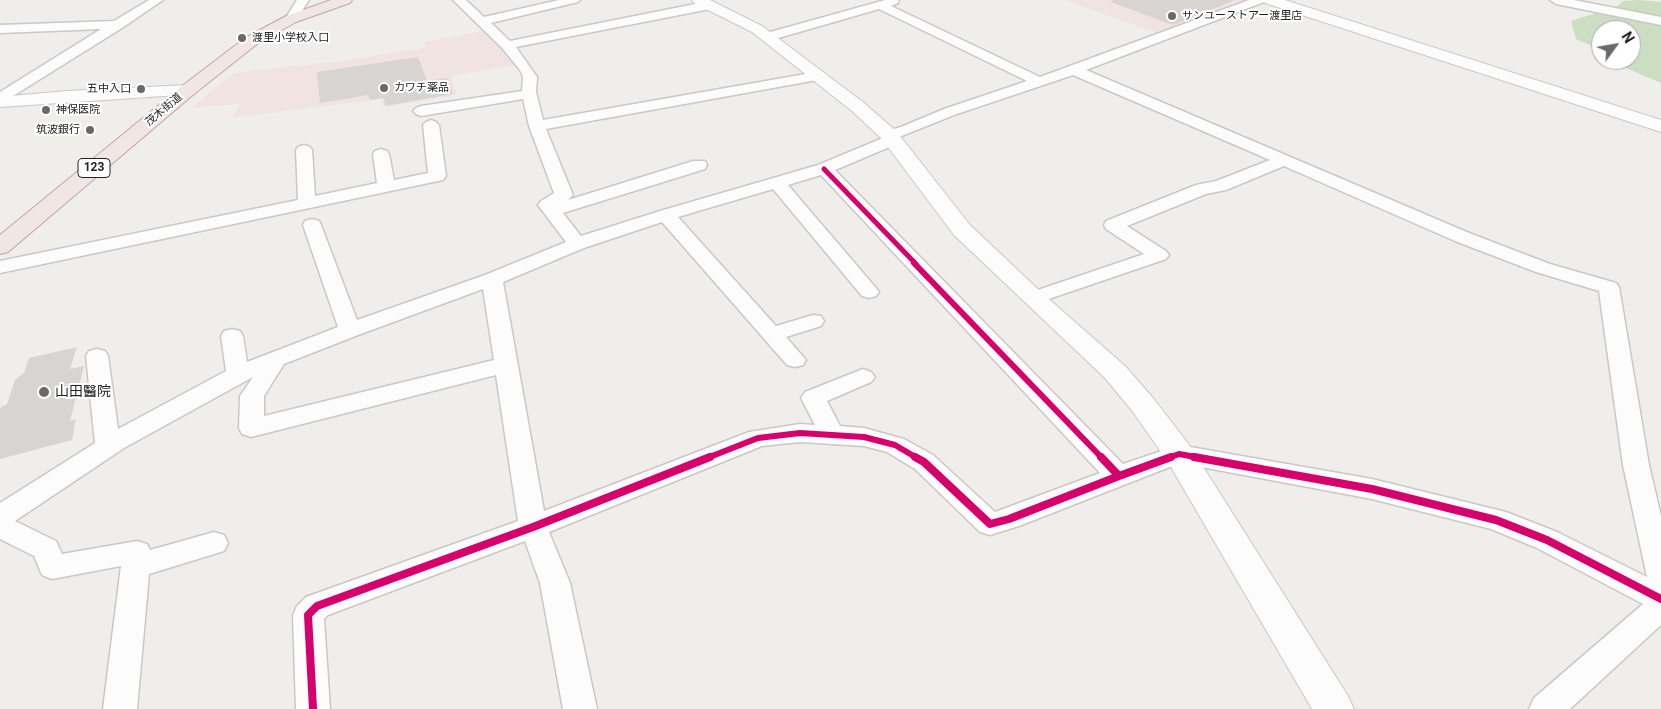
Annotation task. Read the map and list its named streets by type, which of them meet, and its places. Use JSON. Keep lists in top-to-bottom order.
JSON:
{
  "streets": {
    "highway": ["茂木街道", "123"]
  },
  "places": [
    "サンユーストアー渡里店",
    "渡里小学校入口",
    "カワチ薬品",
    "五中入口",
    "神保医院",
    "筑波銀行",
    "山田醫院"
  ],
  "north": "top right"
}
